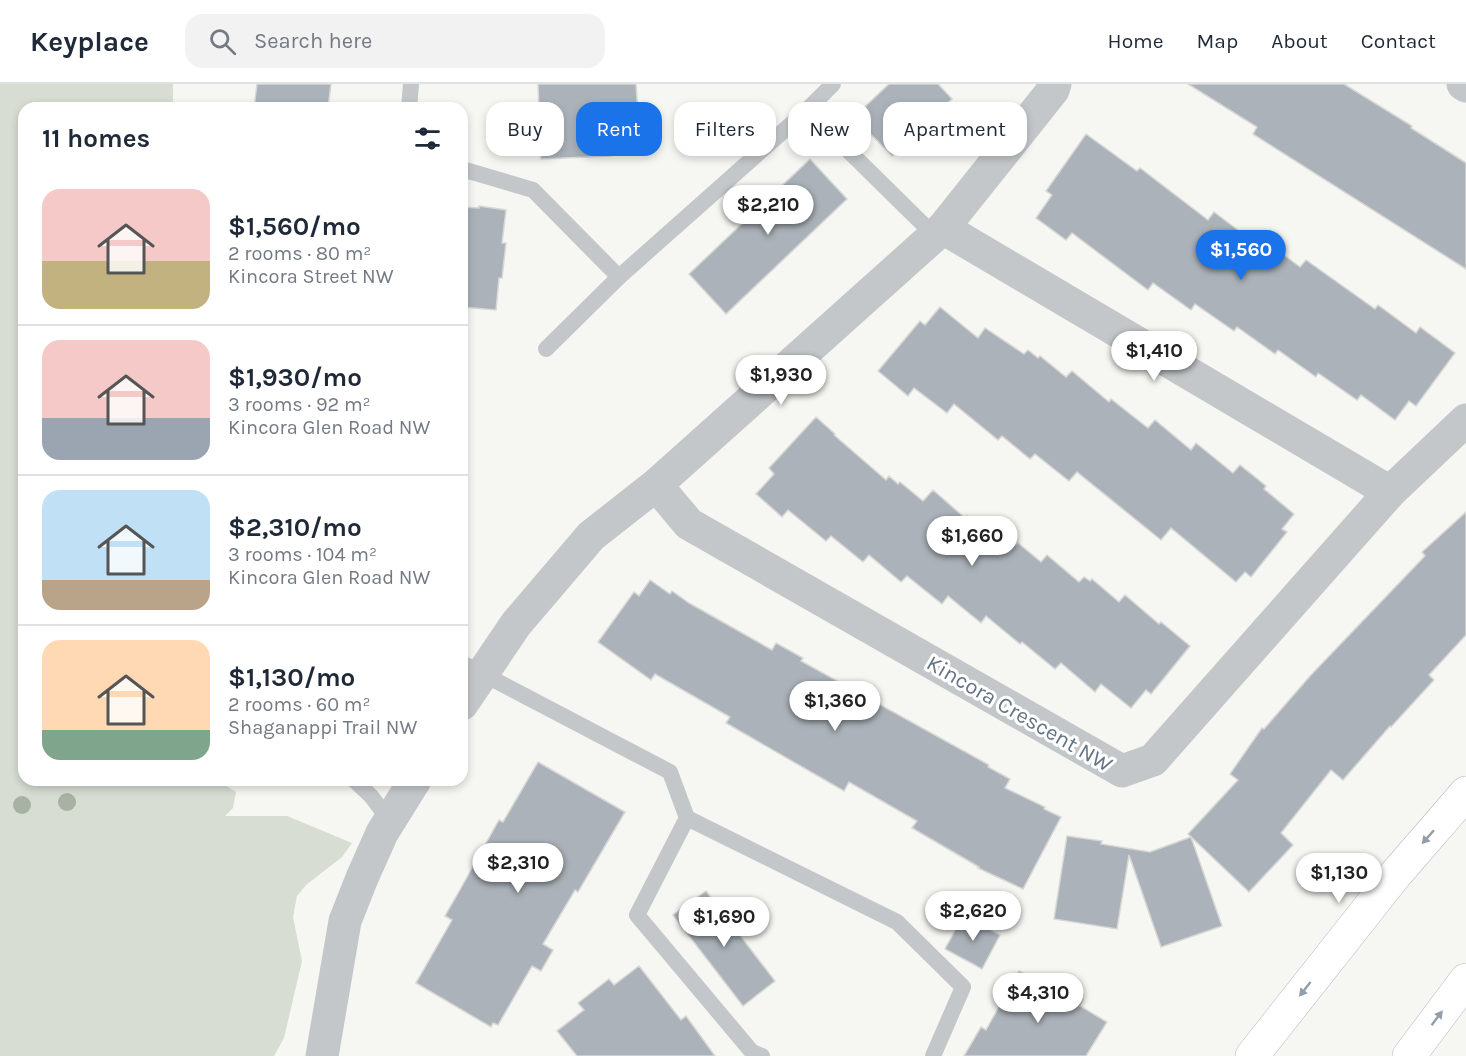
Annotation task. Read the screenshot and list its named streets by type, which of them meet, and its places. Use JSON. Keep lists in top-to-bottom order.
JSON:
{
  "streets": {
    "street": ["Kincora Crescent NW"]
  },
  "page": {
    "header": "Keyplace",
    "search": "Search here",
    "nav": [
      "Home",
      "Map",
      "About",
      "Contact"
    ],
    "chip": [
      "Buy",
      "Rent",
      "Filters",
      "New",
      "Apartment"
    ],
    "heading": "11 homes",
    "list": [
      {
        "name": "$1,560/mo",
        "note": "2 rooms · 80 m² · Kincora Street NW"
      },
      {
        "name": "$1,930/mo",
        "note": "3 rooms · 92 m² · Kincora Glen Road NW"
      },
      {
        "name": "$2,310/mo",
        "note": "3 rooms · 104 m² · Kincora Glen Road NW"
      },
      {
        "name": "$1,130/mo",
        "note": "2 rooms · 60 m² · Shaganappi Trail NW"
      }
    ],
    "price": [
      "$2,210",
      "$1,560",
      "$1,410",
      "$1,930",
      "$1,660",
      "$1,360",
      "$2,310",
      "$1,130",
      "$2,620",
      "$1,690",
      "$4,310"
    ]
  }
}
